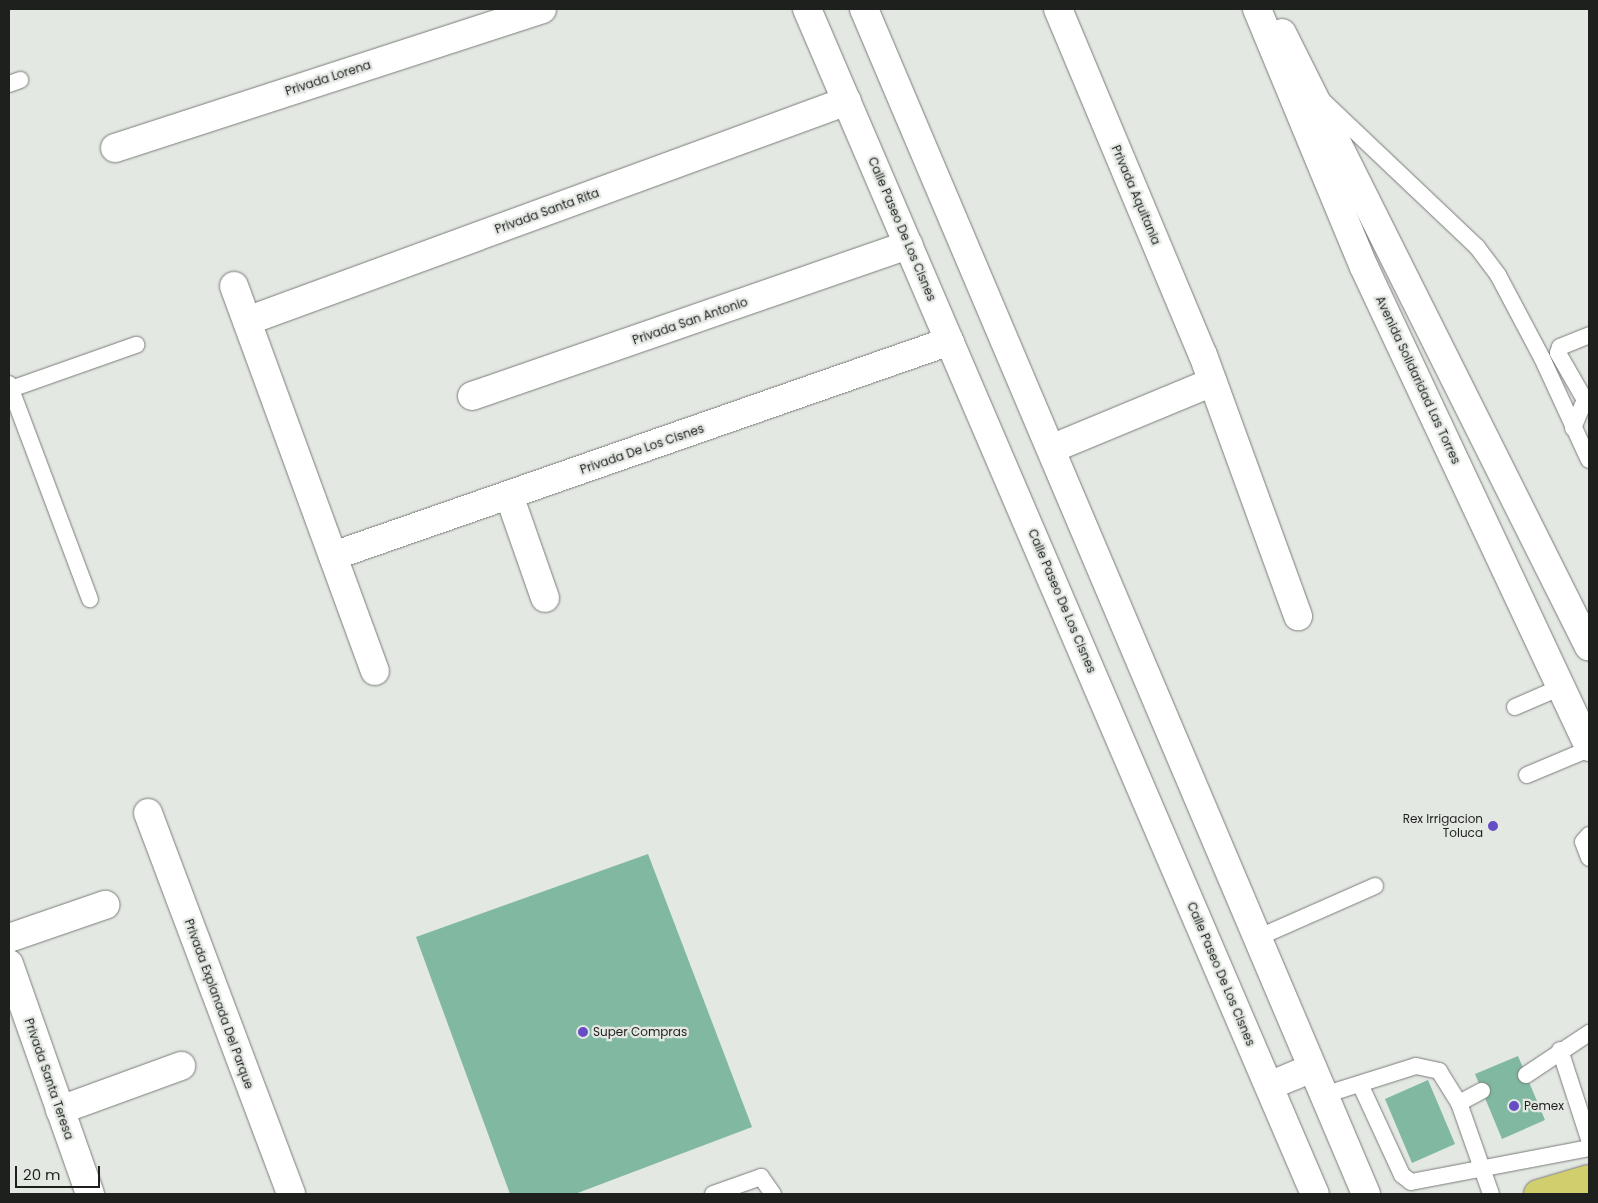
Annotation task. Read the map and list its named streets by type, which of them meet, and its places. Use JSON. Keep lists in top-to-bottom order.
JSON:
{
  "streets": {
    "street": [
      "Privada Lorena",
      "Privada Aquitania",
      "Privada Santa Rita",
      "Calle Paseo De Los Cisnes",
      "Privada San Antonio",
      "Avenida Solidaridad Las Torres",
      "Privada De Los Cisnes",
      "Privada Explanada Del Parque",
      "Privada Santa Teresa"
    ]
  },
  "crossings": [
    ["Privada Santa Rita", "Calle Paseo De Los Cisnes"],
    ["Calle Paseo De Los Cisnes", "Privada San Antonio"],
    ["Calle Paseo De Los Cisnes", "Privada De Los Cisnes"]
  ],
  "places": ["Rex Irrigacion Toluca", "Super Compras", "Pemex"],
  "scale_bar": "20 m"
}
